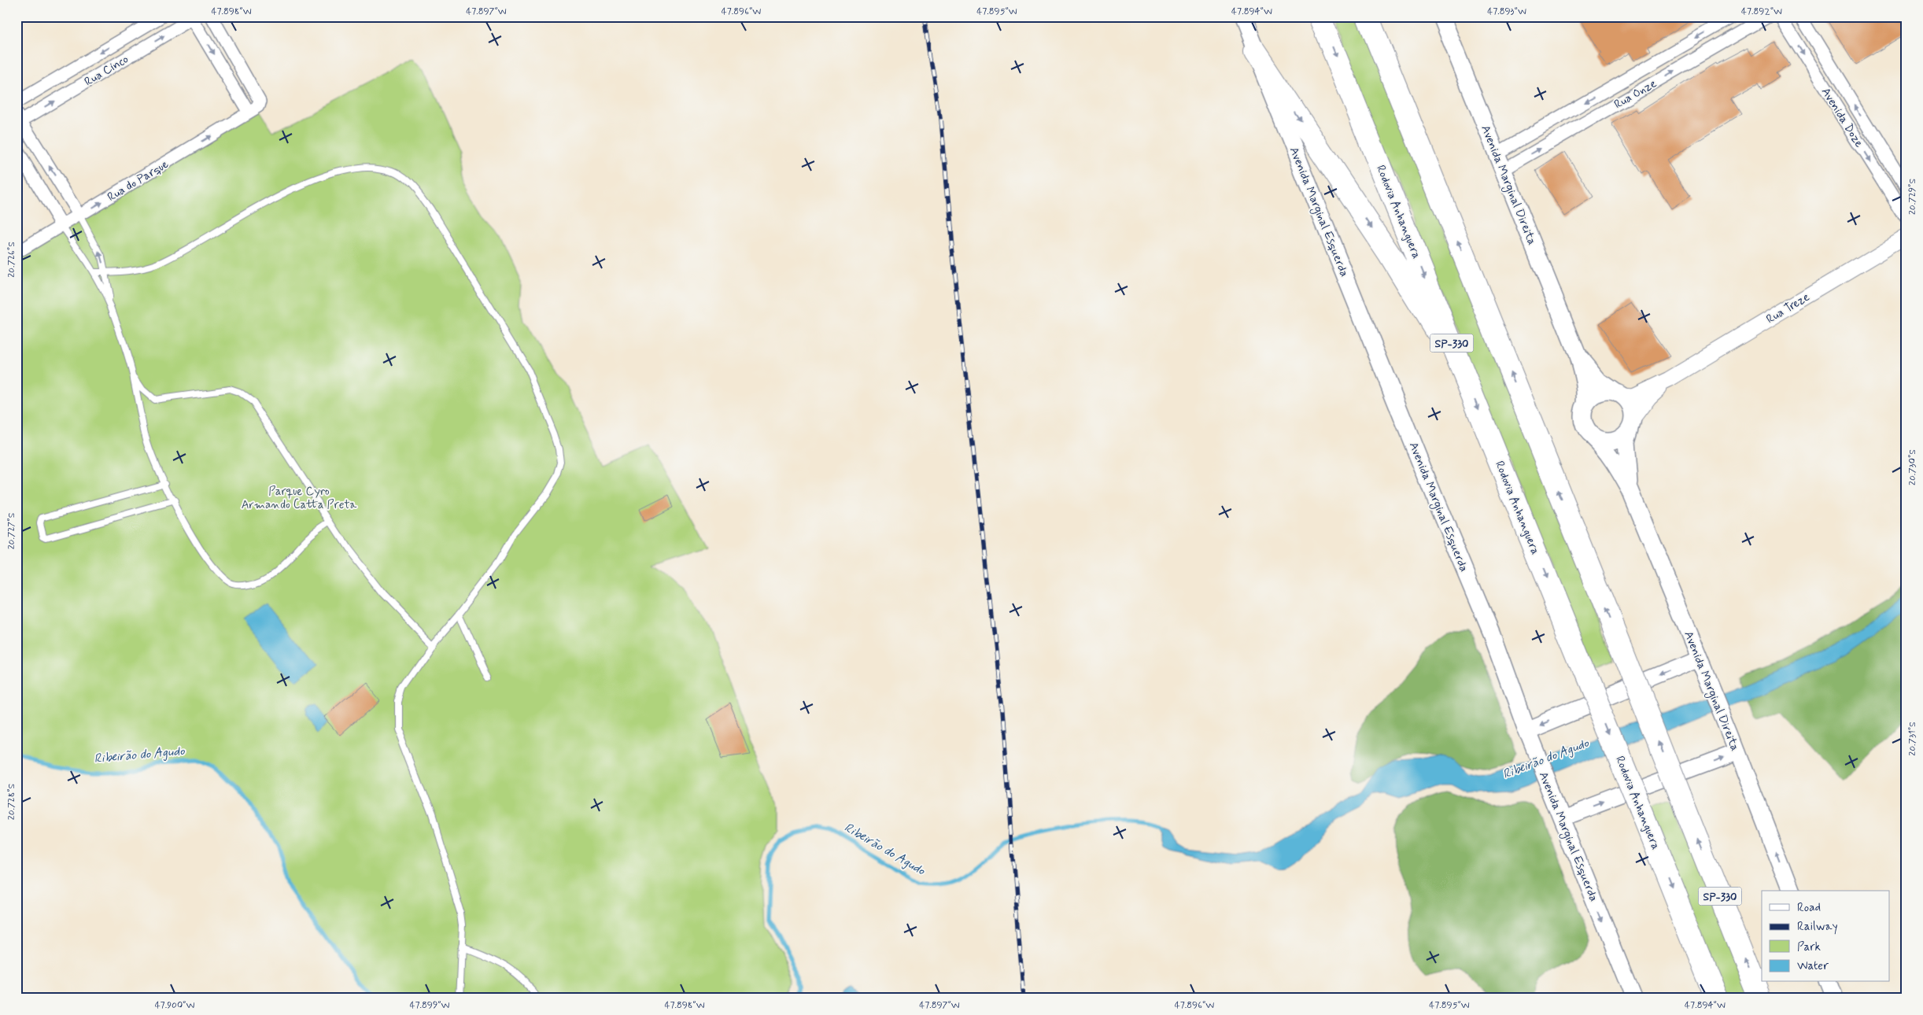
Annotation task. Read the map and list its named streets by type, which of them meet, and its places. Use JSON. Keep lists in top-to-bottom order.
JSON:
{
  "streets": {
    "highway": ["Rodovia Anhanguera", "SP-330"],
    "main road": ["Avenida Marginal Direita", "Avenida Marginal Esquerda"],
    "street": [
      "Rua Cinco",
      "Rua Onze",
      "Avenida Doze",
      "Rua do Parque",
      "Rua Treze"
    ]
  },
  "crossings": [
    ["Rua Onze", "Avenida Marginal Direita"],
    ["Avenida Marginal Direita", "Rua Treze"]
  ],
  "one_way": ["Rua do Parque"],
  "water": ["Ribeirão do Agudo"],
  "parks": ["Parque Cyro Armando Catta Preta"],
  "legend": [
    "Road",
    "Railway",
    "Park",
    "Water"
  ],
  "coordinates": [
    "47.898°W",
    "47.897°W",
    "47.896°W",
    "47.895°W",
    "47.894°W",
    "47.893°W",
    "47.892°W",
    "20.729°S",
    "20.726°S",
    "20.730°S",
    "20.727°S",
    "20.731°S",
    "20.728°S",
    "47.900°W",
    "47.899°W"
  ]
}
